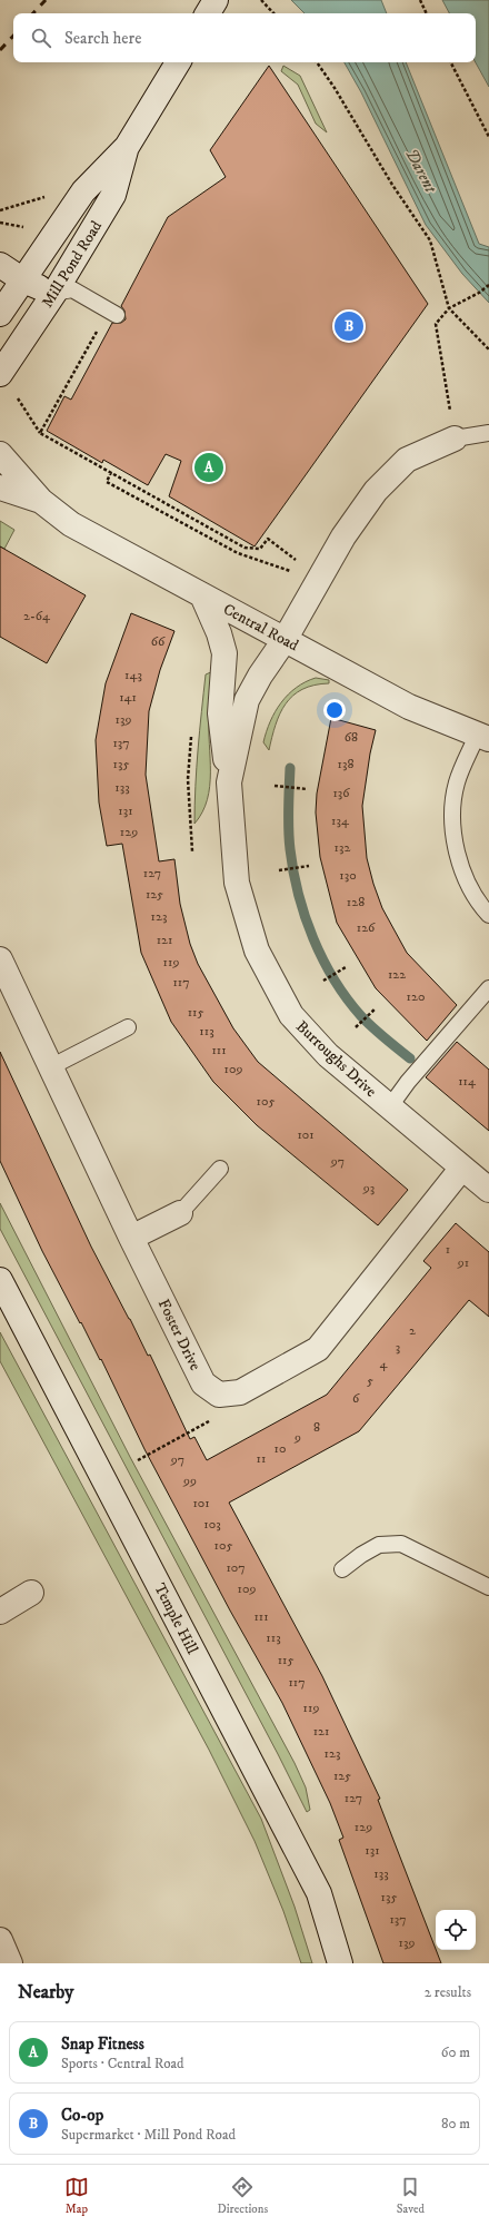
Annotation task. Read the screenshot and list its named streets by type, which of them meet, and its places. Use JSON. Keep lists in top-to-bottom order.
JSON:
{
  "streets": {
    "street": [
      "Mill Pond Road",
      "Central Road",
      "Burroughs Drive",
      "Foster Drive",
      "Temple Hill"
    ]
  },
  "crossings": [
    ["Central Road", "Burroughs Drive"],
    ["Burroughs Drive", "Foster Drive"]
  ],
  "water": ["Darent"],
  "house_numbers": [
    "2-64",
    "66",
    "143",
    "141",
    "139",
    "68",
    "137",
    "135",
    "138",
    "133",
    "136",
    "131",
    "134",
    "129",
    "132",
    "127",
    "130",
    "125",
    "128",
    "123",
    "126",
    "121",
    "119",
    "122",
    "117",
    "120",
    "115",
    "113",
    "111",
    "109",
    "114",
    "105",
    "101",
    "97",
    "93",
    "1",
    "91",
    "2",
    "3",
    "4",
    "5",
    "6",
    "8",
    "9",
    "10",
    "11",
    "97",
    "99",
    "101",
    "103",
    "105",
    "107",
    "109",
    "111",
    "113",
    "115",
    "117",
    "119",
    "121",
    "123",
    "125",
    "127",
    "129",
    "131",
    "133",
    "135",
    "137",
    "139"
  ],
  "page": {
    "search": "Search here",
    "pins": ["B", "A"],
    "heading": ["Nearby", "2 results"],
    "list": [
      {
        "mark": "A",
        "name": "Snap Fitness",
        "note": "Sports · Central Road",
        "value": "60 m"
      },
      {
        "mark": "B",
        "name": "Co-op",
        "note": "Supermarket · Mill Pond Road",
        "value": "80 m"
      }
    ],
    "nav": ["Map", "Directions", "Saved"]
  }
}
